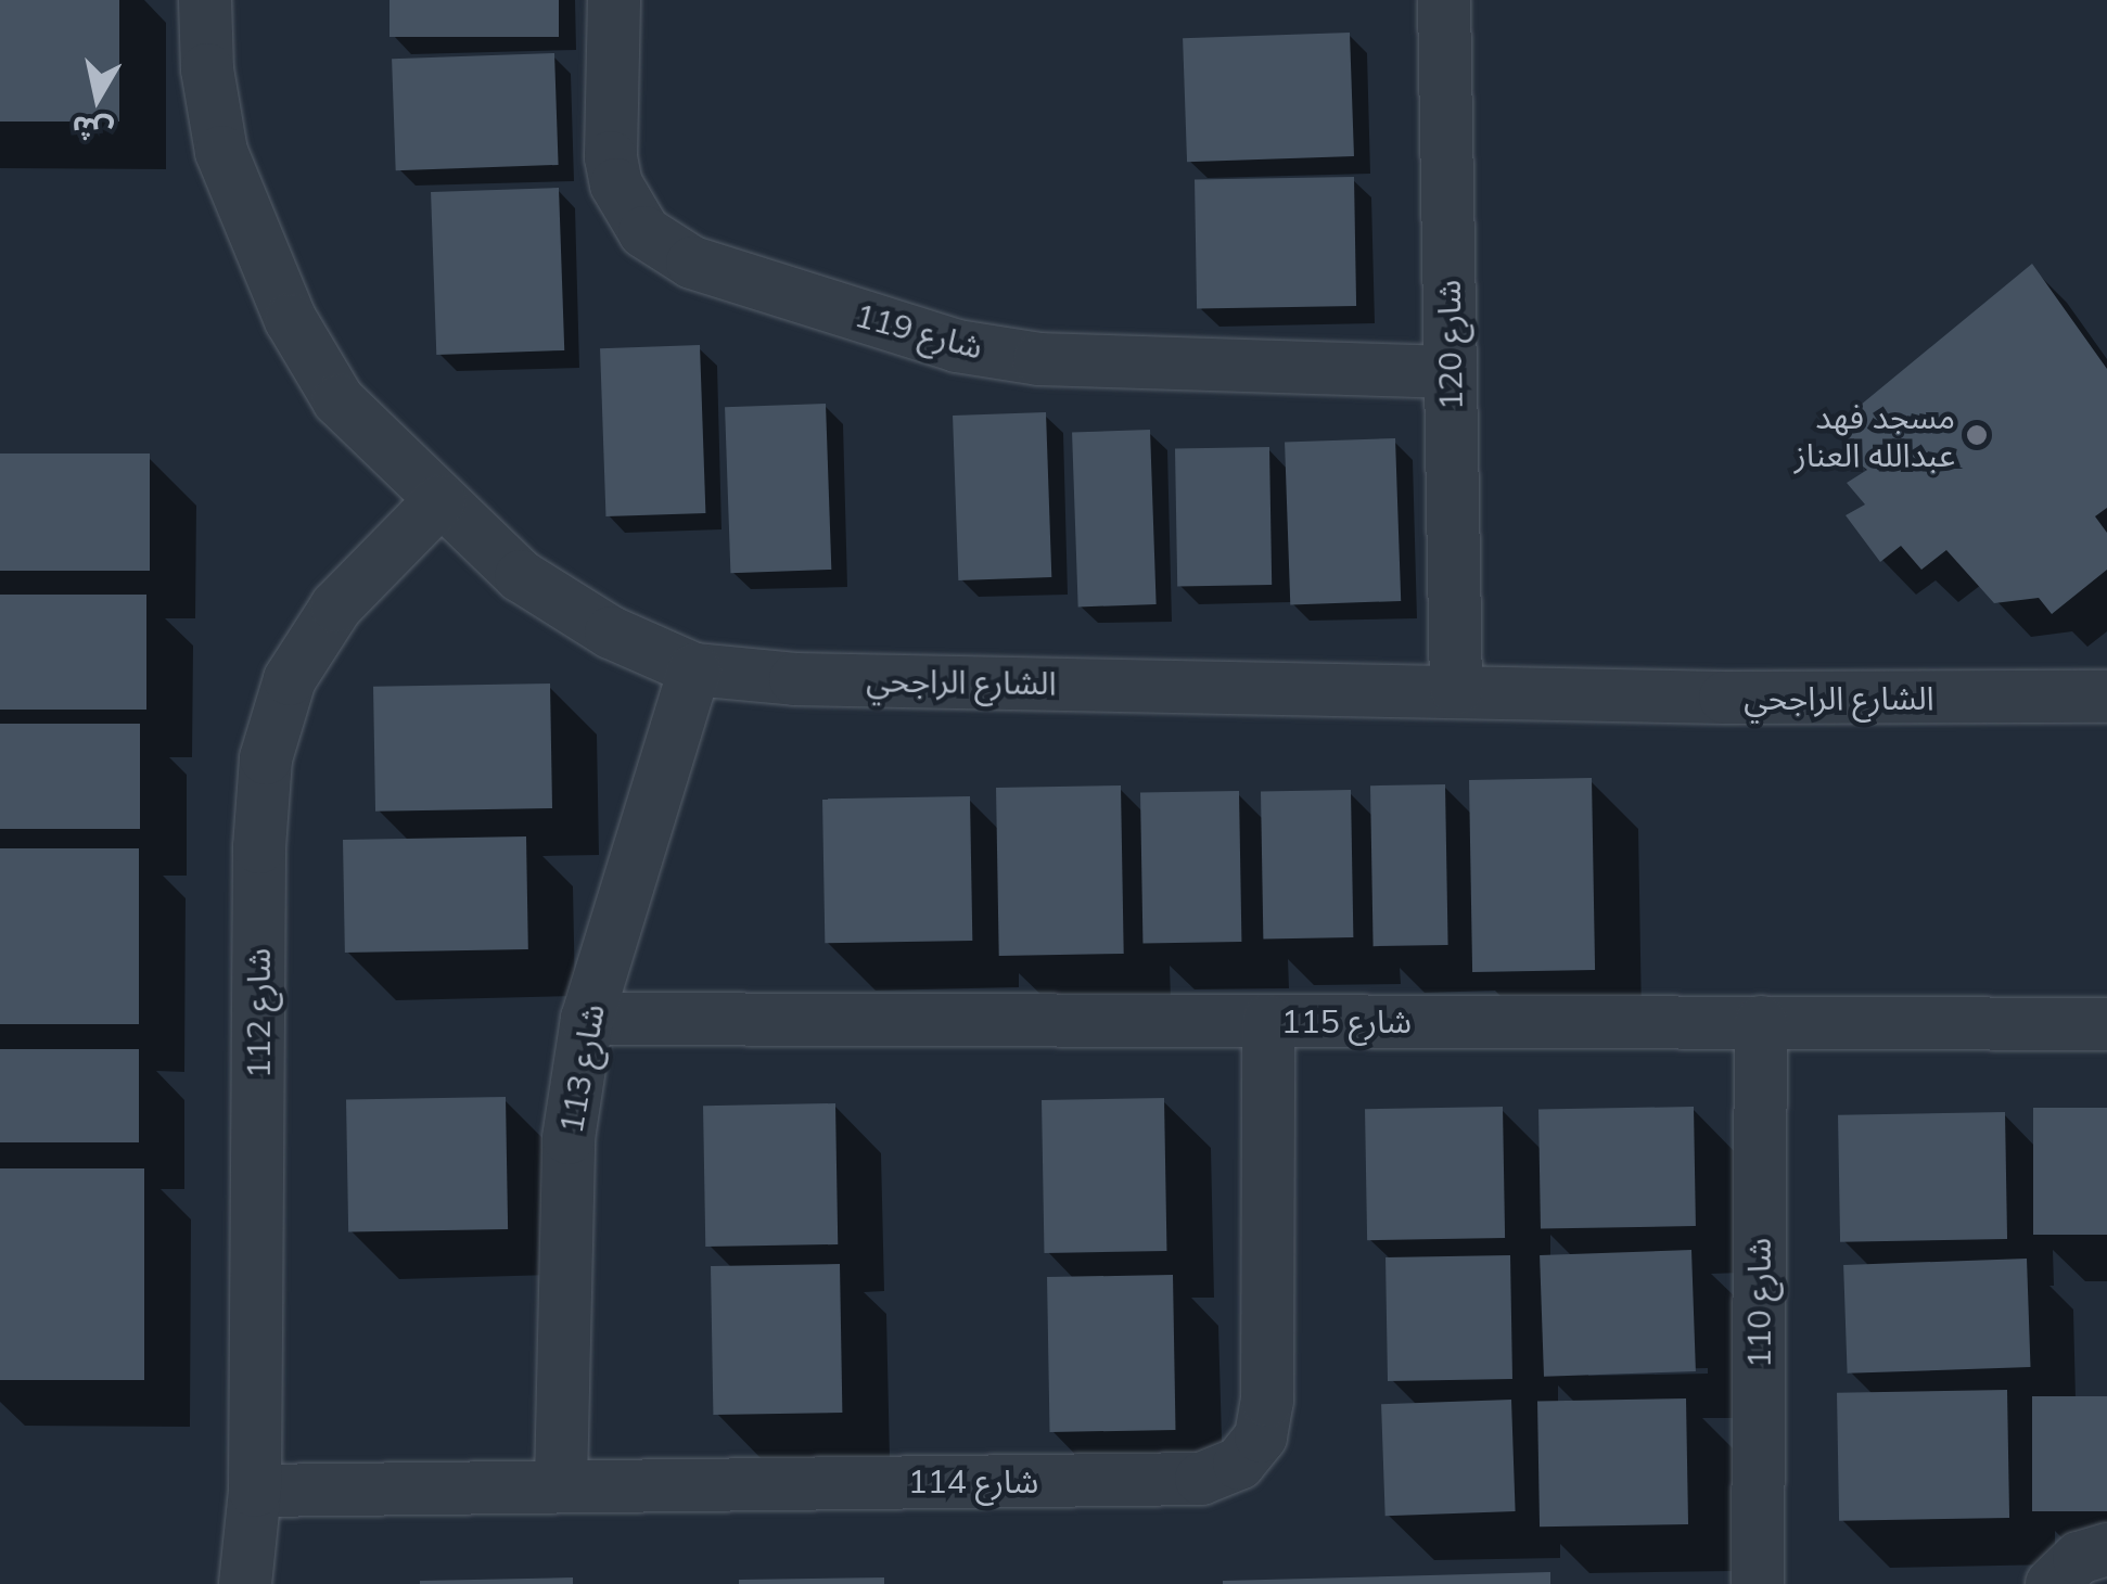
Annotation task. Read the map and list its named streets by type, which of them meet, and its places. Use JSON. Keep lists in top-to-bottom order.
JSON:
{
  "streets": {
    "street": [
      "شارع 119",
      "شارع 120",
      "الشارع الراجحي",
      "شارع 112",
      "شارع 115",
      "شارع 113",
      "شارع 110",
      "114 شارع"
    ]
  },
  "crossings": [
    ["شارع 119", "شارع 120"],
    ["شارع 120", "الشارع الراجحي"],
    ["الشارع الراجحي", "شارع 112"],
    ["الشارع الراجحي", "شارع 113"],
    ["شارع 112", "114 شارع"],
    ["شارع 115", "شارع 113"],
    ["شارع 115", "شارع 110"],
    ["شارع 115", "114 شارع"],
    ["شارع 113", "114 شارع"]
  ],
  "places": ["مسجد فهد عبدالله العناز"],
  "north": "bottom"
}
